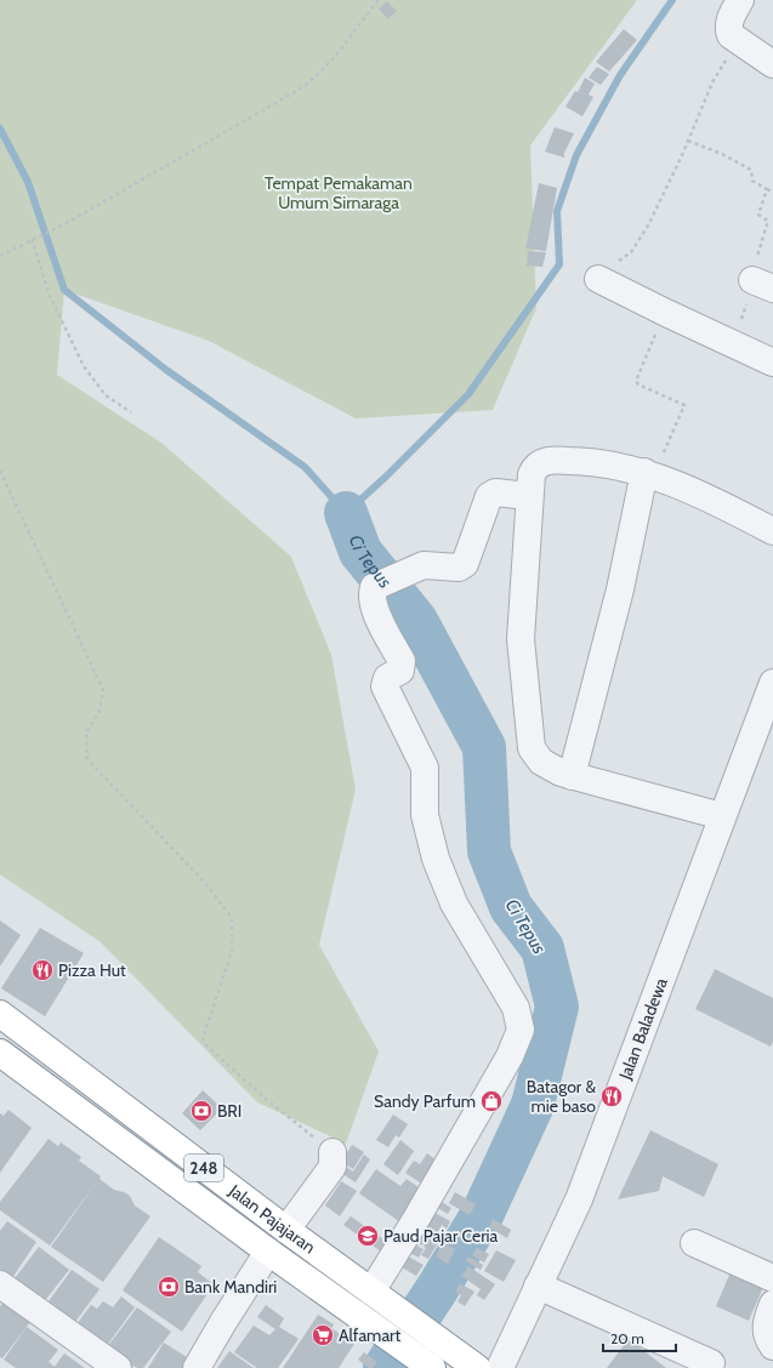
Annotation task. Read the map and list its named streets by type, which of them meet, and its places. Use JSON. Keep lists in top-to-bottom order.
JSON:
{
  "streets": {
    "highway": ["248", "Jalan Pajajaran"],
    "street": ["Jalan Baladewa"]
  },
  "water": ["Ci Tepus"],
  "parks": ["Tempat Pemakaman Umum Sirnaraga"],
  "places": {
    "restaurant": ["Pizza Hut", "Batagor & mie baso"],
    "shop": ["Sandy Parfum"],
    "bank": ["BRI", "Bank Mandiri"],
    "school or university": ["Paud Pajar Ceria"],
    "supermarket": ["Alfamart"]
  },
  "scale_bar": "20 m"
}
